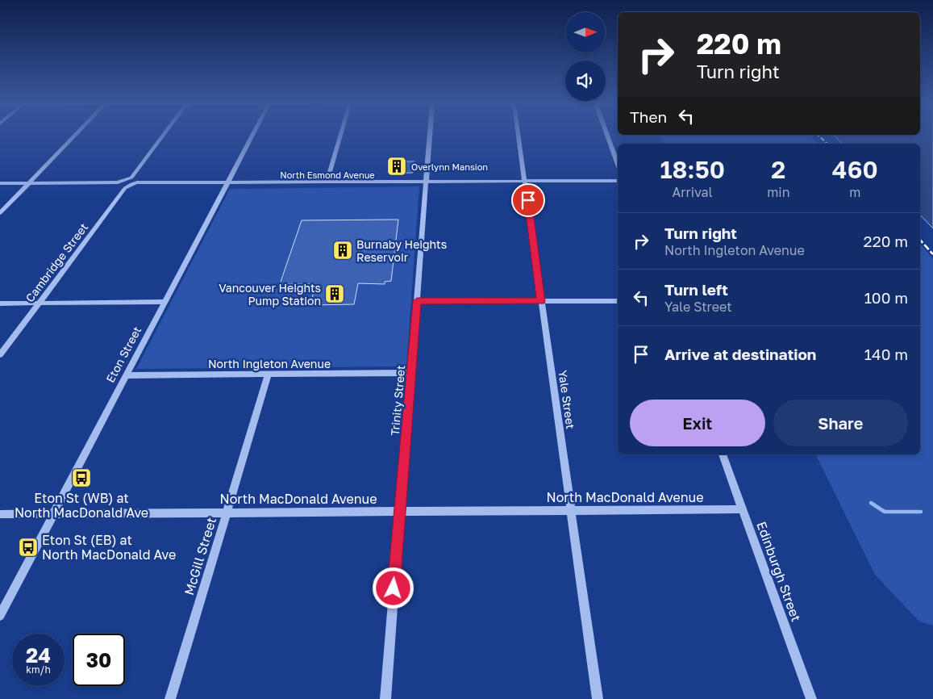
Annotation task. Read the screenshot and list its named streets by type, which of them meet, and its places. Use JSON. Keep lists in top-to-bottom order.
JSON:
{
  "streets": {
    "street": [
      "North Esmond Avenue",
      "Cambridge Street",
      "Eton Street",
      "North Ingleton Avenue",
      "Yale Street",
      "Trinity Street",
      "North MacDonald Avenue",
      "McGill Street",
      "Edinburgh Street"
    ]
  },
  "crossings": [
    ["North Esmond Avenue", "Cambridge Street"],
    ["North Esmond Avenue", "Eton Street"],
    ["North Esmond Avenue", "Yale Street"],
    ["North Esmond Avenue", "Trinity Street"],
    ["Eton Street", "North Ingleton Avenue"],
    ["Eton Street", "North MacDonald Avenue"],
    ["North Ingleton Avenue", "Trinity Street"],
    ["North Ingleton Avenue", "McGill Street"],
    ["Yale Street", "North MacDonald Avenue"],
    ["Trinity Street", "North MacDonald Avenue"],
    ["North MacDonald Avenue", "McGill Street"],
    ["North MacDonald Avenue", "Edinburgh Street"]
  ],
  "places": {
    "building": ["Overlynn Mansion", "Burnaby Heights Reservoir", "Vancouver Heights Pump Station"],
    "bus stop": ["Eton St (WB) at North MacDonald Ave", "Eton St (EB) at North MacDonald Ave"]
  },
  "north": "right",
  "page": {
    "turn": ["220 m", "Turn right"],
    "then": "Then",
    "eta": [
      "18:50",
      "Arrival",
      "2",
      "min",
      "460",
      "m"
    ],
    "list": [
      {
        "name": "Turn right",
        "note": "North Ingleton Avenue",
        "value": "220 m"
      },
      {
        "name": "Turn left",
        "note": "Yale Street",
        "value": "100 m"
      },
      {
        "name": "Arrive at destination",
        "value": "140 m"
      }
    ],
    "buttons": ["Exit", "Share"],
    "speed": "24 km/h",
    "limit": "30"
  }
}
